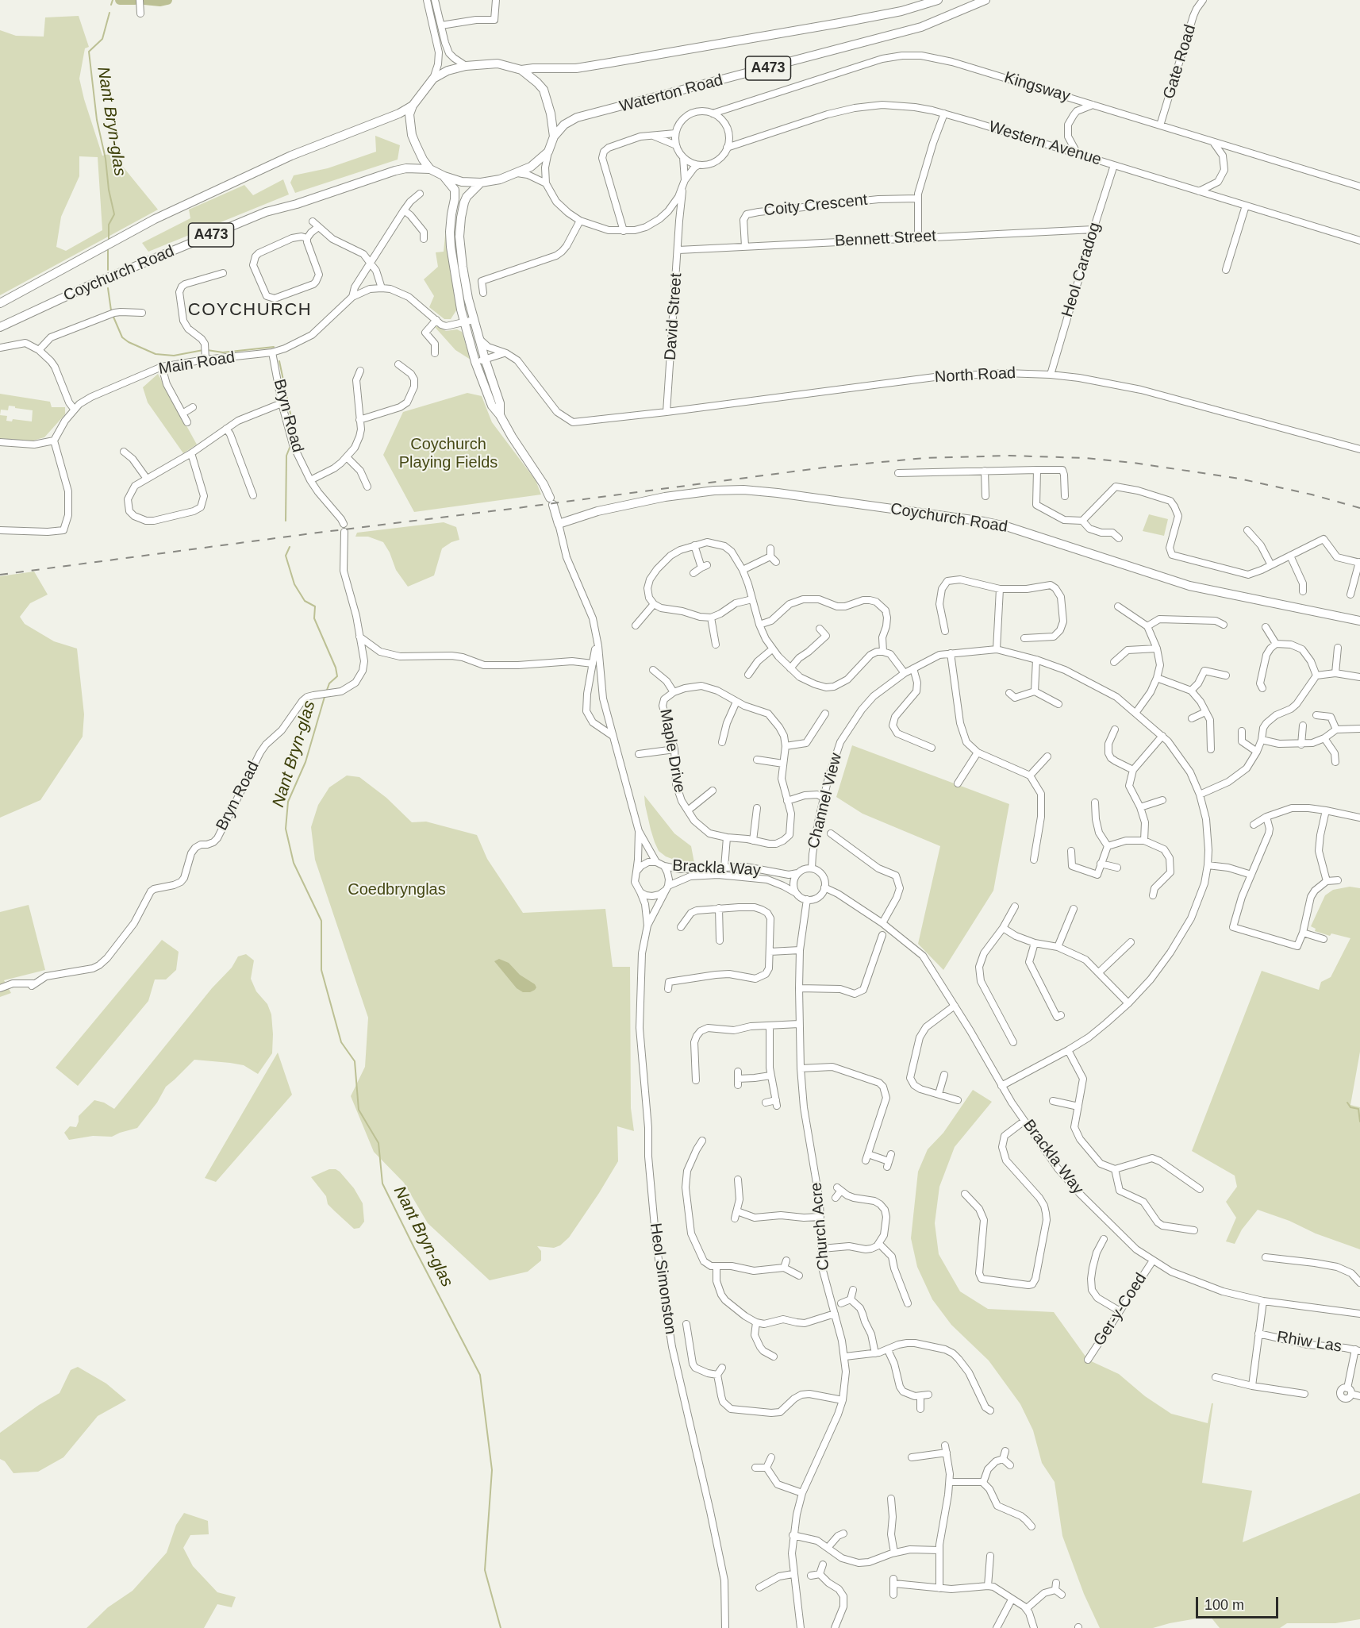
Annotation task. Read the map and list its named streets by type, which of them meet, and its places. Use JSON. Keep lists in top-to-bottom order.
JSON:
{
  "streets": {
    "main road": ["A473", "Waterton Road", "Coychurch Road"],
    "street": [
      "Gate Road",
      "Kingsway",
      "Western Avenue",
      "Coity Crescent",
      "Bennett Street",
      "Heol Caradog",
      "David Street",
      "Main Road",
      "North Road",
      "Bryn Road",
      "Maple Drive",
      "Channel View",
      "Brackla Way",
      "Church Acre",
      "Heol Simonston",
      "Ger-y-Coed",
      "Rhiw Las"
    ]
  },
  "crossings": [
    ["Gate Road", "Kingsway"],
    ["A473", "Waterton Road"],
    ["A473", "Coychurch Road"],
    ["Kingsway", "Western Avenue"],
    ["Waterton Road", "Coychurch Road"],
    ["Western Avenue", "Heol Caradog"],
    ["Coity Crescent", "Bennett Street"],
    ["Bennett Street", "Heol Caradog"],
    ["Bennett Street", "David Street"],
    ["Heol Caradog", "North Road"],
    ["David Street", "North Road"],
    ["Main Road", "Bryn Road"],
    ["Channel View", "Brackla Way"],
    ["Channel View", "Church Acre"],
    ["Brackla Way", "Church Acre"],
    ["Brackla Way", "Heol Simonston"],
    ["Brackla Way", "Ger-y-Coed"]
  ],
  "districts": ["COYCHURCH"],
  "water": ["Nant Bryn-glas"],
  "parks": ["Coychurch Playing Fields", "Coedbrynglas"],
  "scale_bar": "100 m"
}
